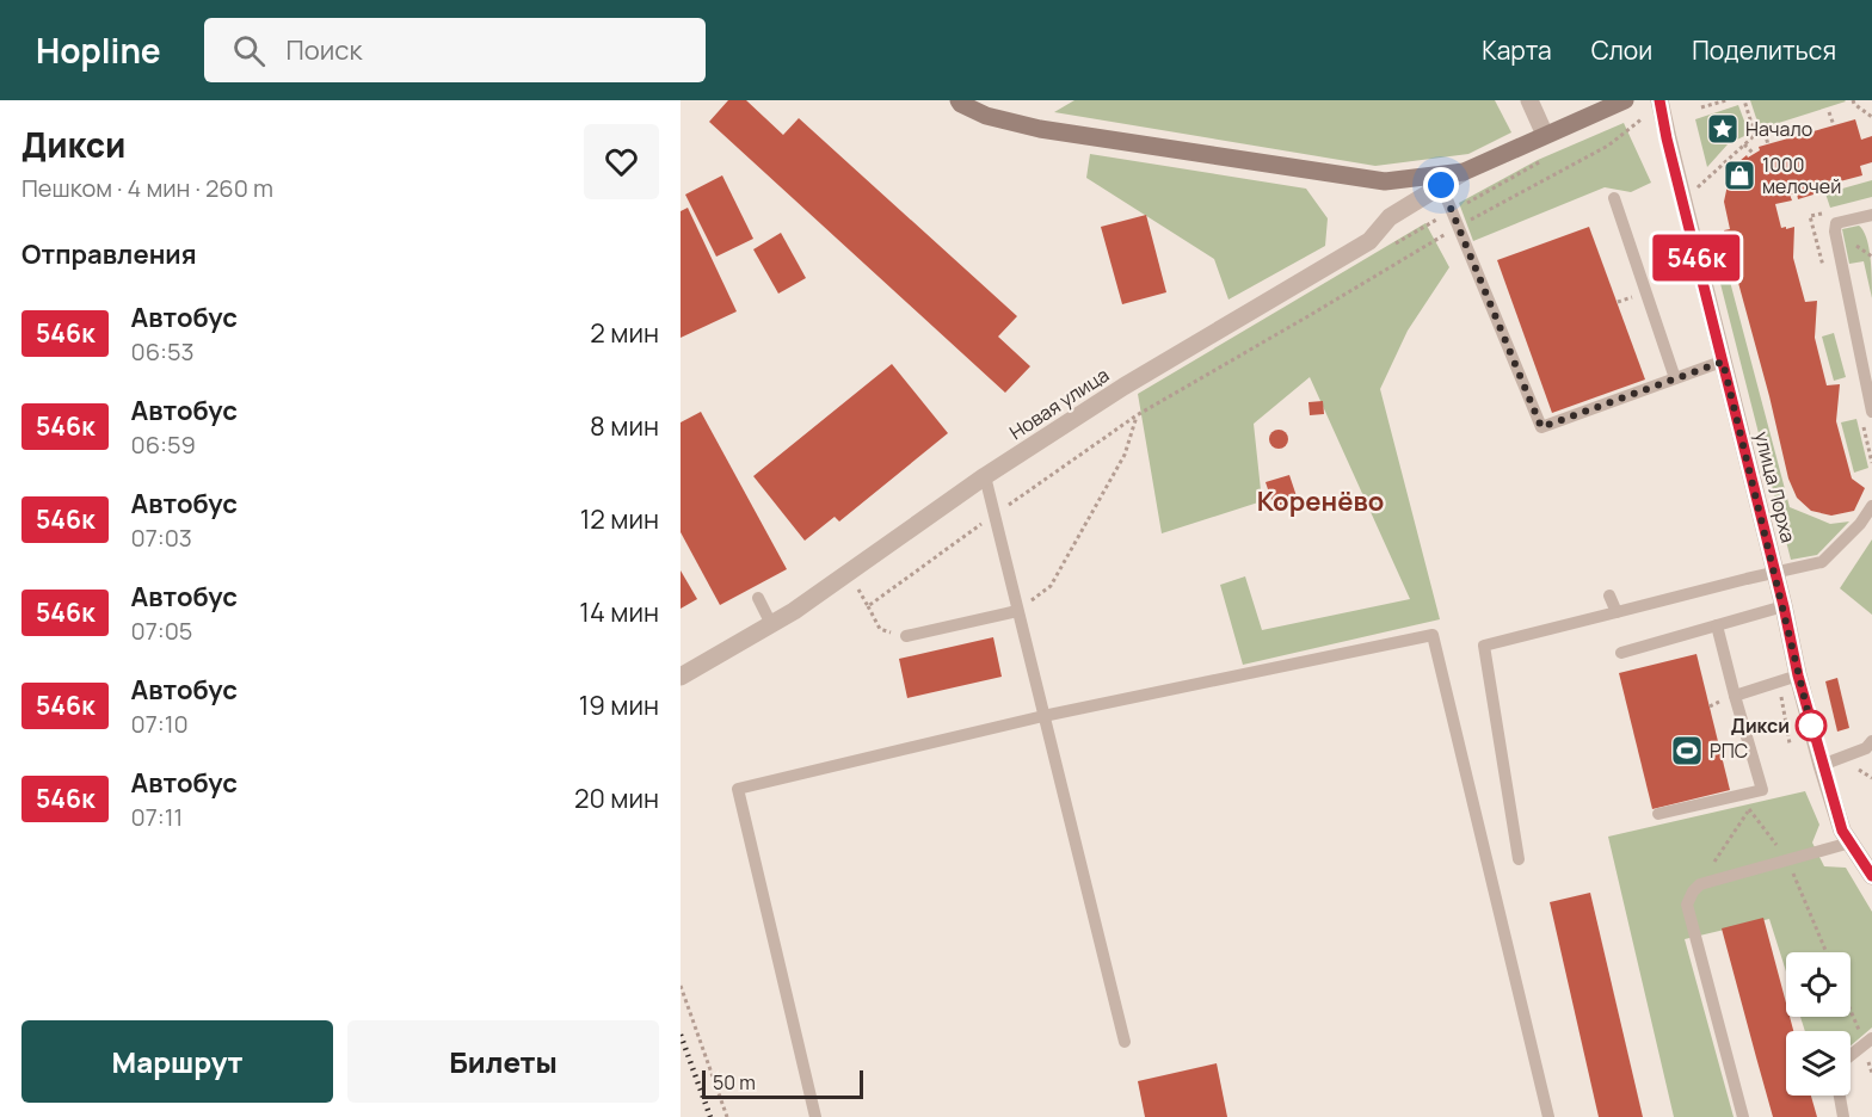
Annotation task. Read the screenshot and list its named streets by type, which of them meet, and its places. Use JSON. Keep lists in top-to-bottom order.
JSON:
{
  "streets": {
    "main road": ["Новая улица"],
    "street": ["улица Лорха"]
  },
  "districts": ["Коренёво"],
  "places": {
    "place": ["Начало"],
    "shop": ["1000 мелочей"],
    "other": ["Дикси"],
    "sports": ["РПС"]
  },
  "lines": ["bus line 546к"],
  "scale_bar": "50 m",
  "page": {
    "header": "Hopline",
    "search": "Поиск",
    "nav": ["Карта", "Слои", "Поделиться"],
    "heading": [
      ["Дикси", "Пешком · 4 мин · 260 m"],
      "Отправления"
    ],
    "on_map": "546к",
    "list": [
      {
        "mark": "546к",
        "name": "Автобус",
        "note": "06:53",
        "value": "2 мин"
      },
      {
        "mark": "546к",
        "name": "Автобус",
        "note": "06:59",
        "value": "8 мин"
      },
      {
        "mark": "546к",
        "name": "Автобус",
        "note": "07:03",
        "value": "12 мин"
      },
      {
        "mark": "546к",
        "name": "Автобус",
        "note": "07:05",
        "value": "14 мин"
      },
      {
        "mark": "546к",
        "name": "Автобус",
        "note": "07:10",
        "value": "19 мин"
      },
      {
        "mark": "546к",
        "name": "Автобус",
        "note": "07:11",
        "value": "20 мин"
      }
    ],
    "buttons": ["Маршрут", "Билеты"],
    "scale": "50 m"
  }
}
